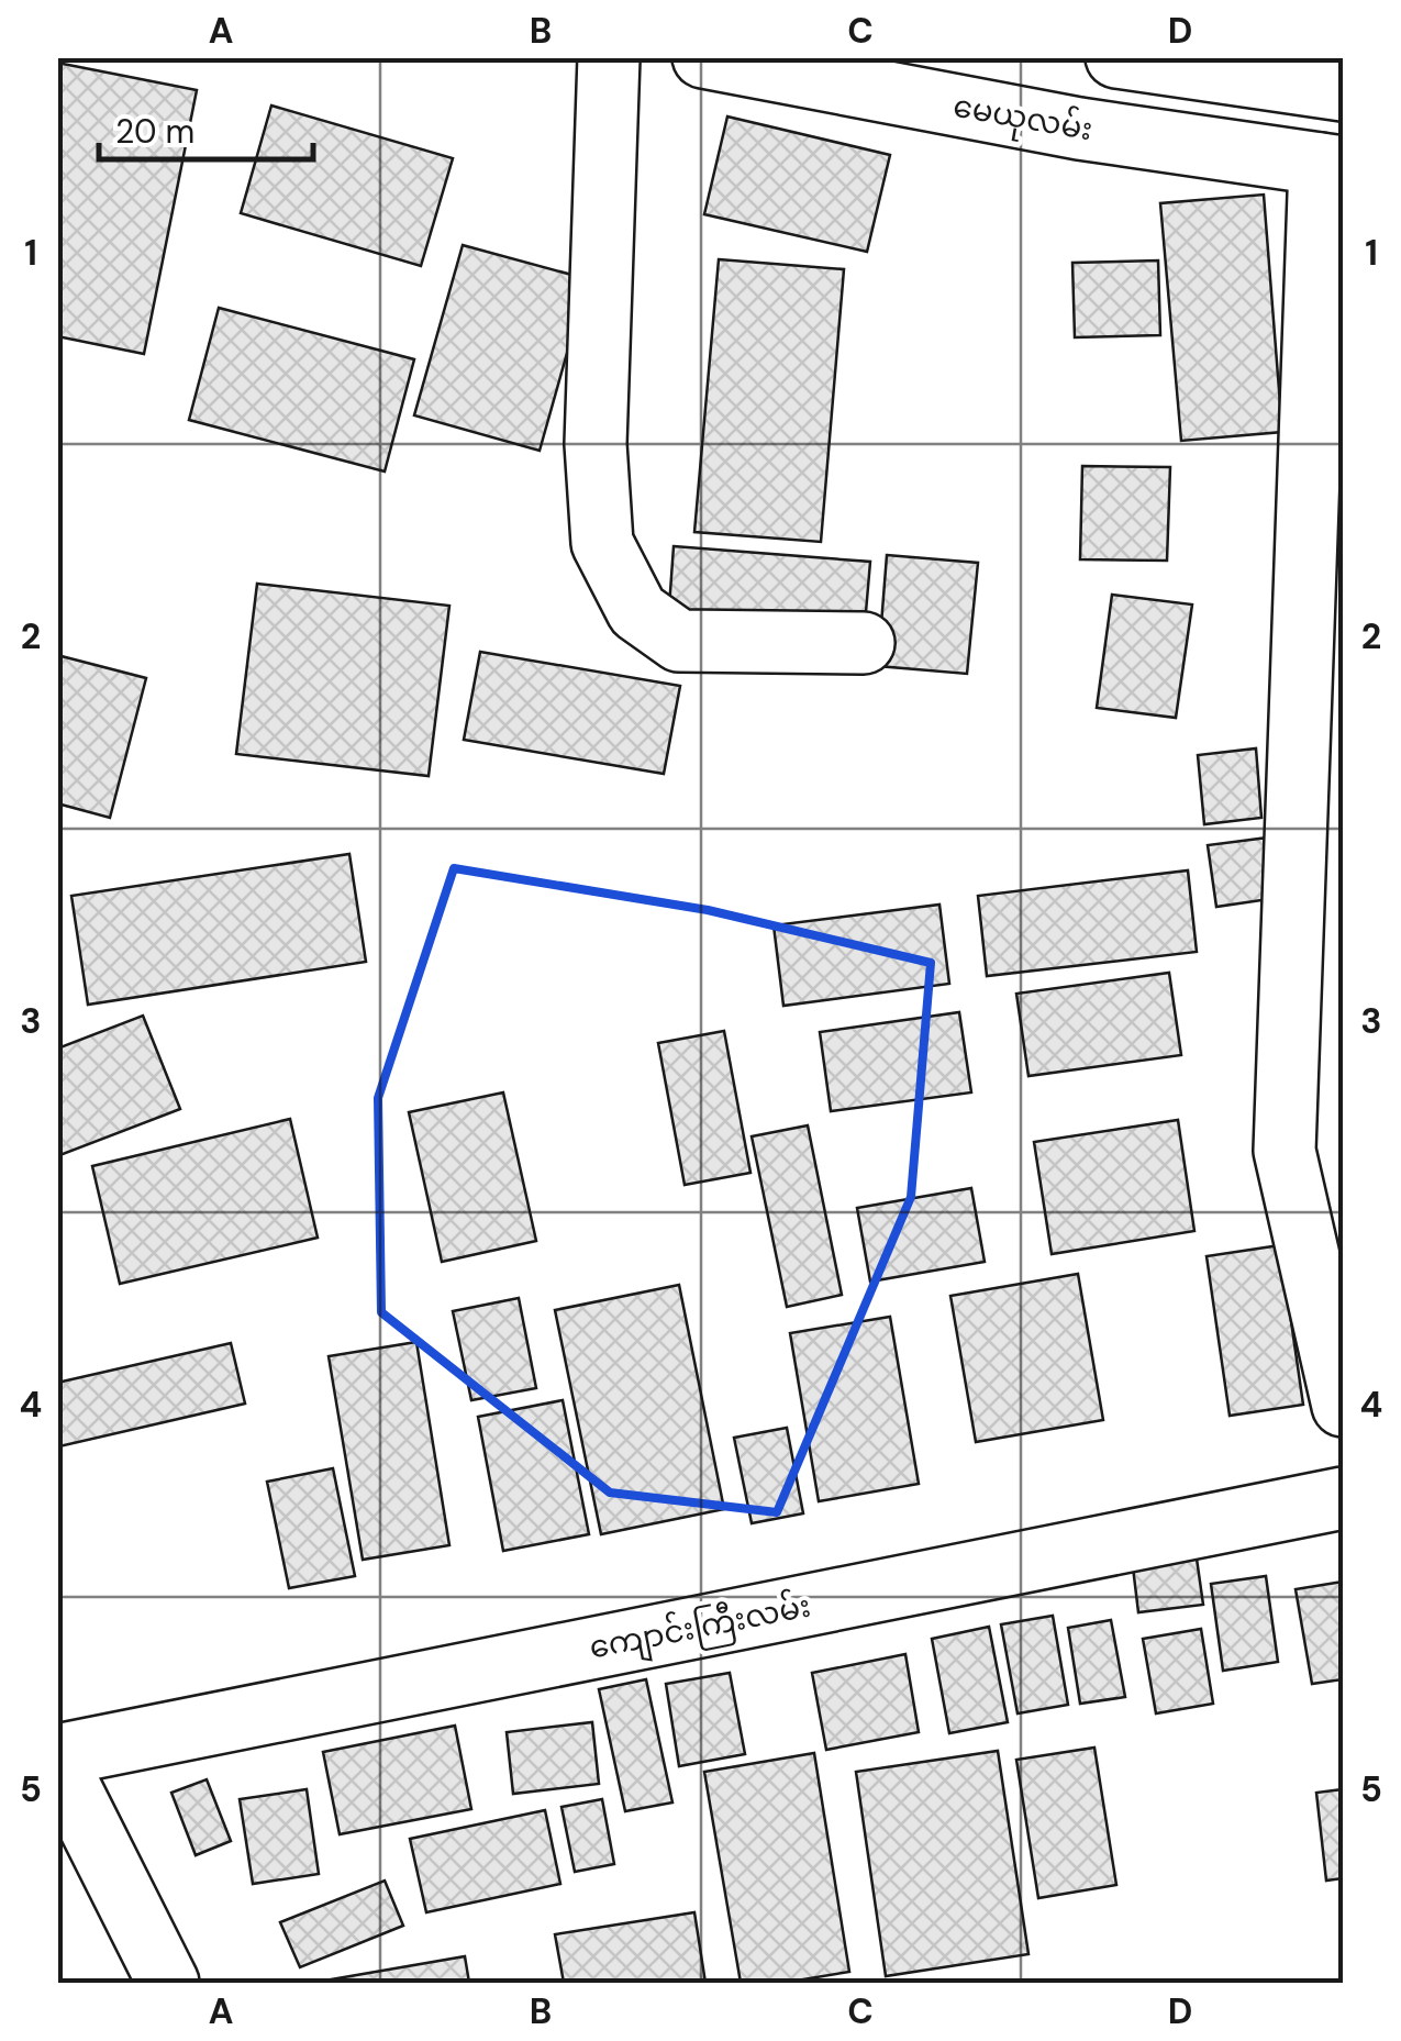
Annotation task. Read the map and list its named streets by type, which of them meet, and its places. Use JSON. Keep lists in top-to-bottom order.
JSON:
{
  "streets": {
    "street": ["မေယုလမ်း", "ကျောင်းကြီးလမ်း"]
  },
  "scale_bar": "20 m",
  "grid": {
    "columns": [
      "A",
      "B",
      "C",
      "D"
    ],
    "rows": [
      "1",
      "2",
      "3",
      "4",
      "5"
    ]
  }
}
